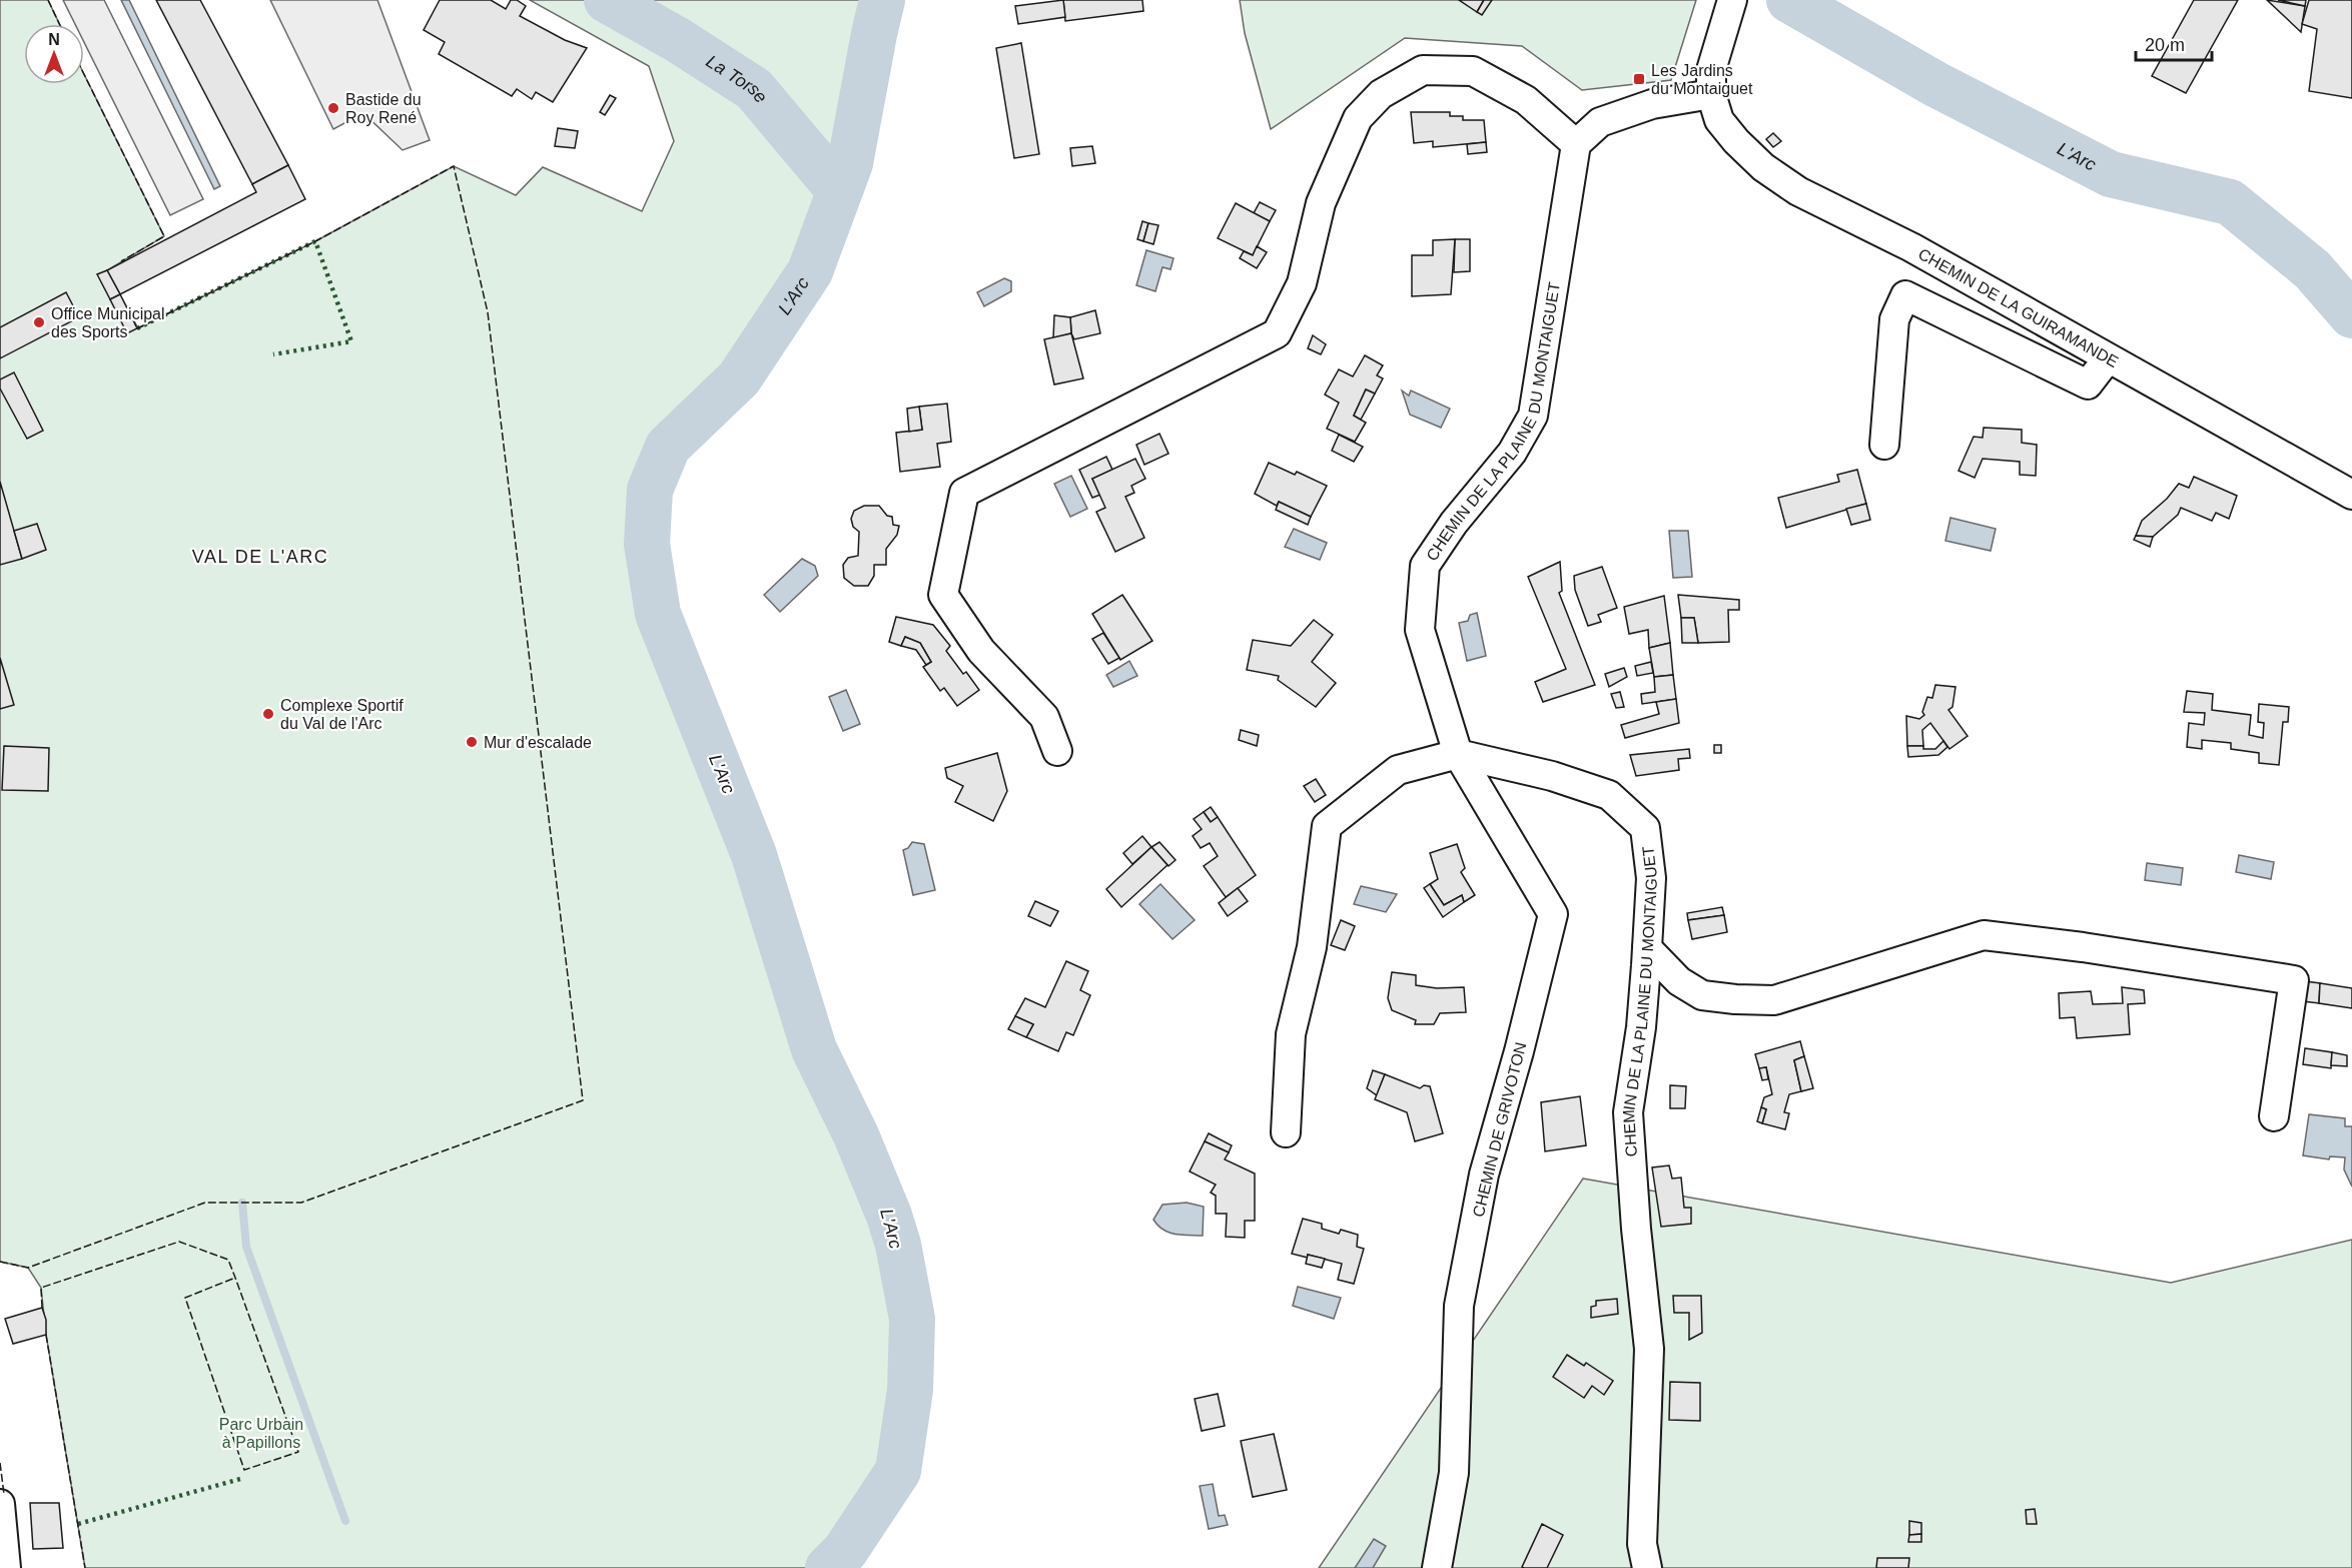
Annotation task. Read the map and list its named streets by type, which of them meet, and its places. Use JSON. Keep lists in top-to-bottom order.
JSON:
{
  "streets": {
    "street": ["CHEMIN DE LA GUIRAMANDE", "CHEMIN DE LA PLAINE DU MONTAIGUET", "CHEMIN DE GRIVOTON"]
  },
  "crossings": [
    ["CHEMIN DE LA PLAINE DU MONTAIGUET", "CHEMIN DE GRIVOTON"]
  ],
  "districts": ["VAL DE L'ARC"],
  "water": ["La Torse", "L'Arc"],
  "parks": ["Parc Urbain à Papillons"],
  "places": {
    "transit": ["Les Jardins du Montaiguet"],
    "other": [
      "Bastide du Roy René",
      "Office Municipal des Sports",
      "Complexe Sportif du Val de l'Arc",
      "Mur d'escalade"
    ]
  },
  "scale_bar": "20 m",
  "north": "top"
}
